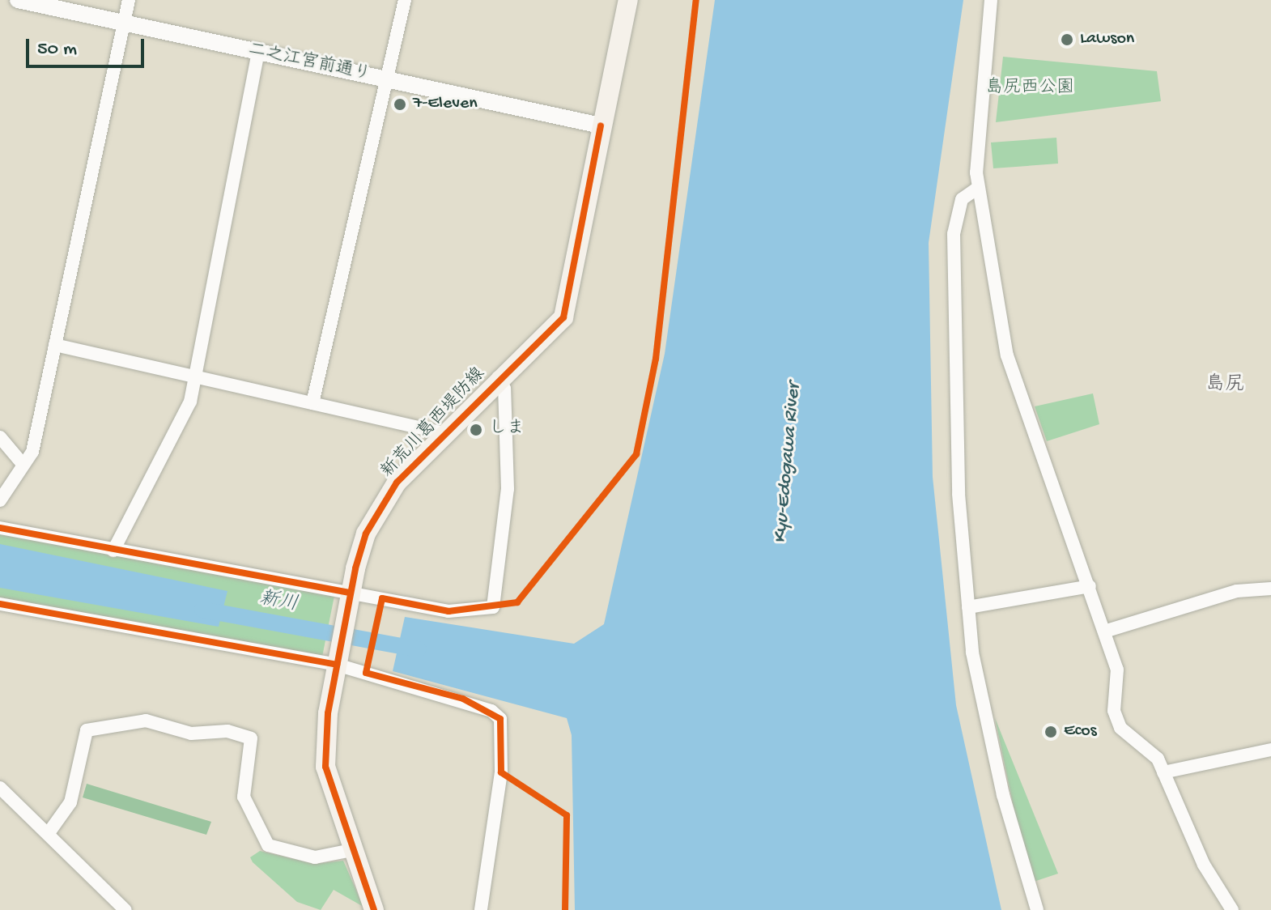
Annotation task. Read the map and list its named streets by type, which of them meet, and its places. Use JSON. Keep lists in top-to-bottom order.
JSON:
{
  "streets": {
    "main road": ["新荒川葛西堤防線"],
    "street": ["二之江宮前通り"]
  },
  "crossings": [
    ["二之江宮前通り", "新荒川葛西堤防線"]
  ],
  "districts": ["島尻"],
  "water": ["Kyu-Edogawa River", "新川"],
  "parks": ["島尻西公園"],
  "places": [
    "Lawson",
    "7-Eleven",
    "しま",
    "Ecos"
  ],
  "scale_bar": "50 m"
}
